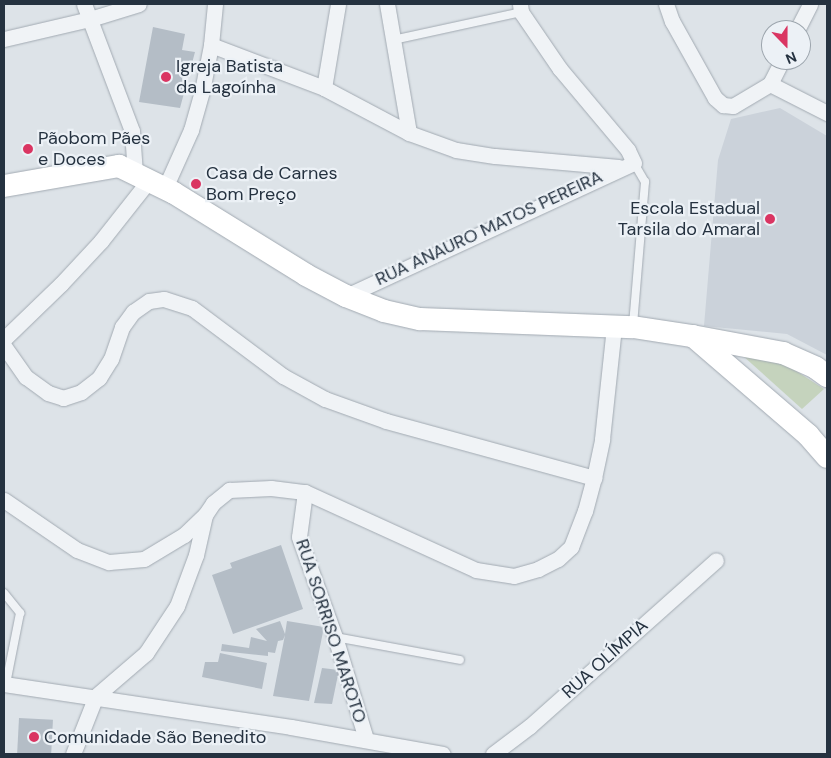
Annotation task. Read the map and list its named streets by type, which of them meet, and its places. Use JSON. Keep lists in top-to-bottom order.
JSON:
{
  "streets": {
    "street": ["RUA ANAURO MATOS PEREIRA", "RUA SORRISO MAROTO", "RUA OLÍMPIA"]
  },
  "places": [
    "Igreja Batista da Lagoínha",
    "Pãobom Pães e Doces",
    "Casa de Carnes Bom Preço",
    "Escola Estadual Tarsila do Amaral",
    "Comunidade São Benedito"
  ],
  "north": "bottom"
}
